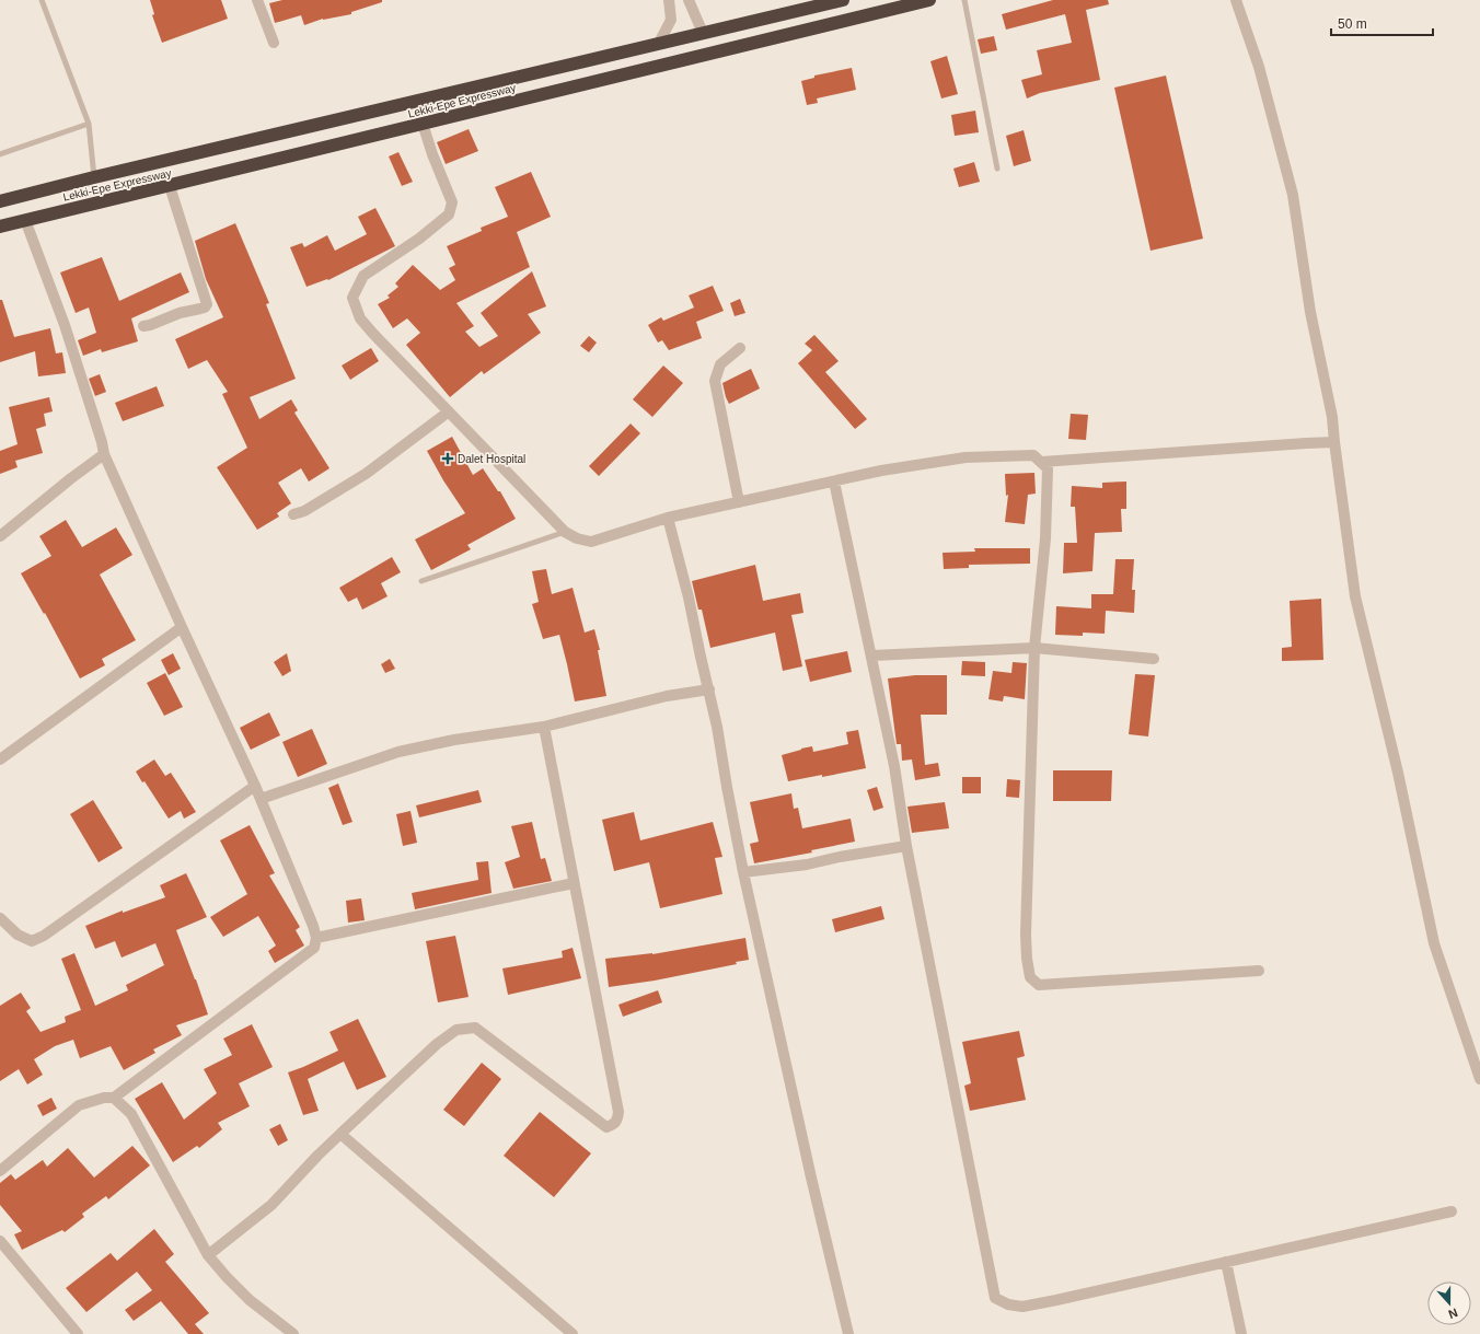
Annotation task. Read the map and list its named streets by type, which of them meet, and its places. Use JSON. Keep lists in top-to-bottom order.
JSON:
{
  "streets": {
    "highway": ["Lekki-Epe Expressway"]
  },
  "places": {
    "health": ["Dalet Hospital"]
  },
  "scale_bar": "50 m",
  "north": "bottom"
}
